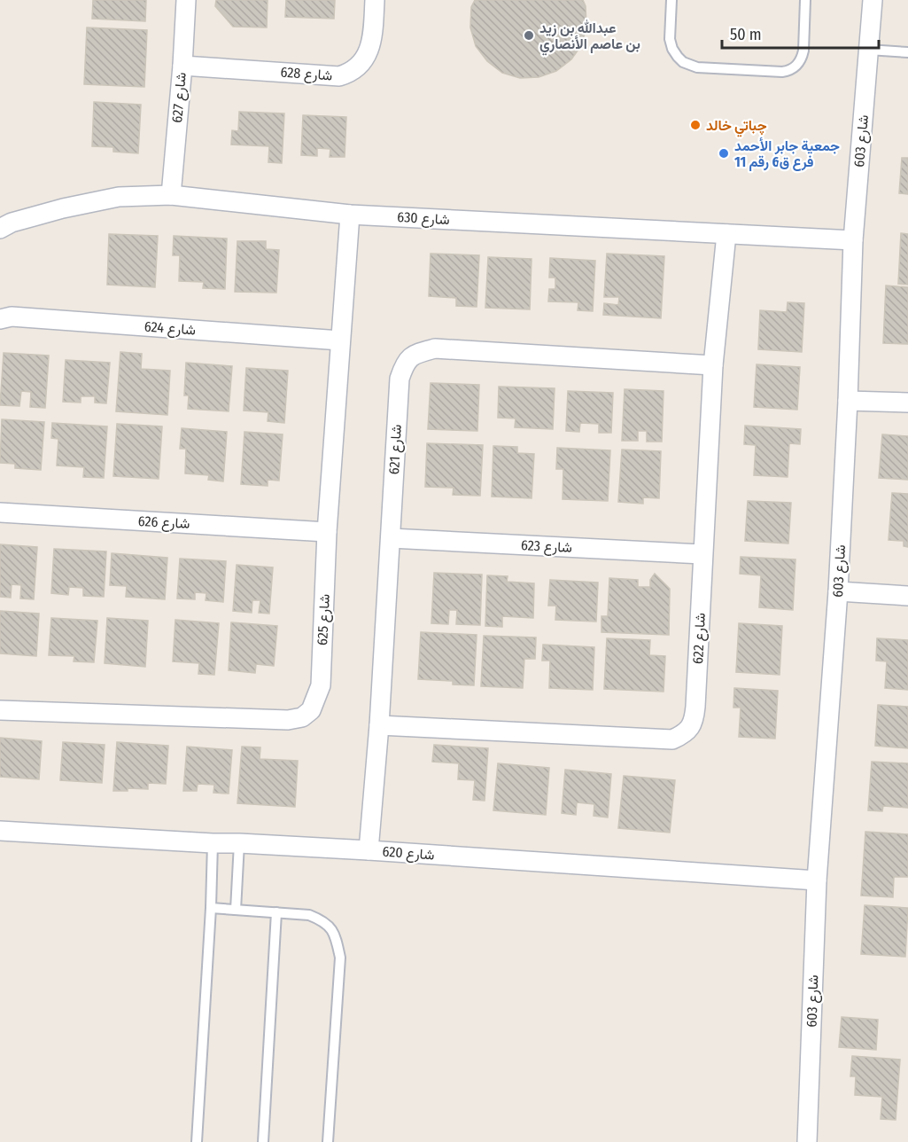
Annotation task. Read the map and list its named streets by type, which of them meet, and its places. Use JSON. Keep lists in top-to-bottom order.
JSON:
{
  "streets": {
    "street": [
      "شارع 628",
      "شارع 627",
      "شارع 603",
      "شارع 630",
      "شارع 624",
      "شارع 621",
      "شارع 626",
      "شارع 623",
      "شارع 625",
      "شارع 622",
      "شارع 620"
    ]
  },
  "crossings": [
    ["شارع 628", "شارع 627"],
    ["شارع 627", "شارع 630"],
    ["شارع 603", "شارع 630"],
    ["شارع 603", "شارع 620"],
    ["شارع 630", "شارع 625"],
    ["شارع 630", "شارع 622"],
    ["شارع 624", "شارع 625"],
    ["شارع 621", "شارع 623"],
    ["شارع 621", "شارع 622"],
    ["شارع 621", "شارع 620"],
    ["شارع 626", "شارع 625"],
    ["شارع 623", "شارع 622"]
  ],
  "places": ["عبدالله بن زيد بن عاصم الأنصاري", "چباتي خالد", "جمعية جابر الأحمد فرع ق6 رقم 11"],
  "scale_bar": "50 m"
}
